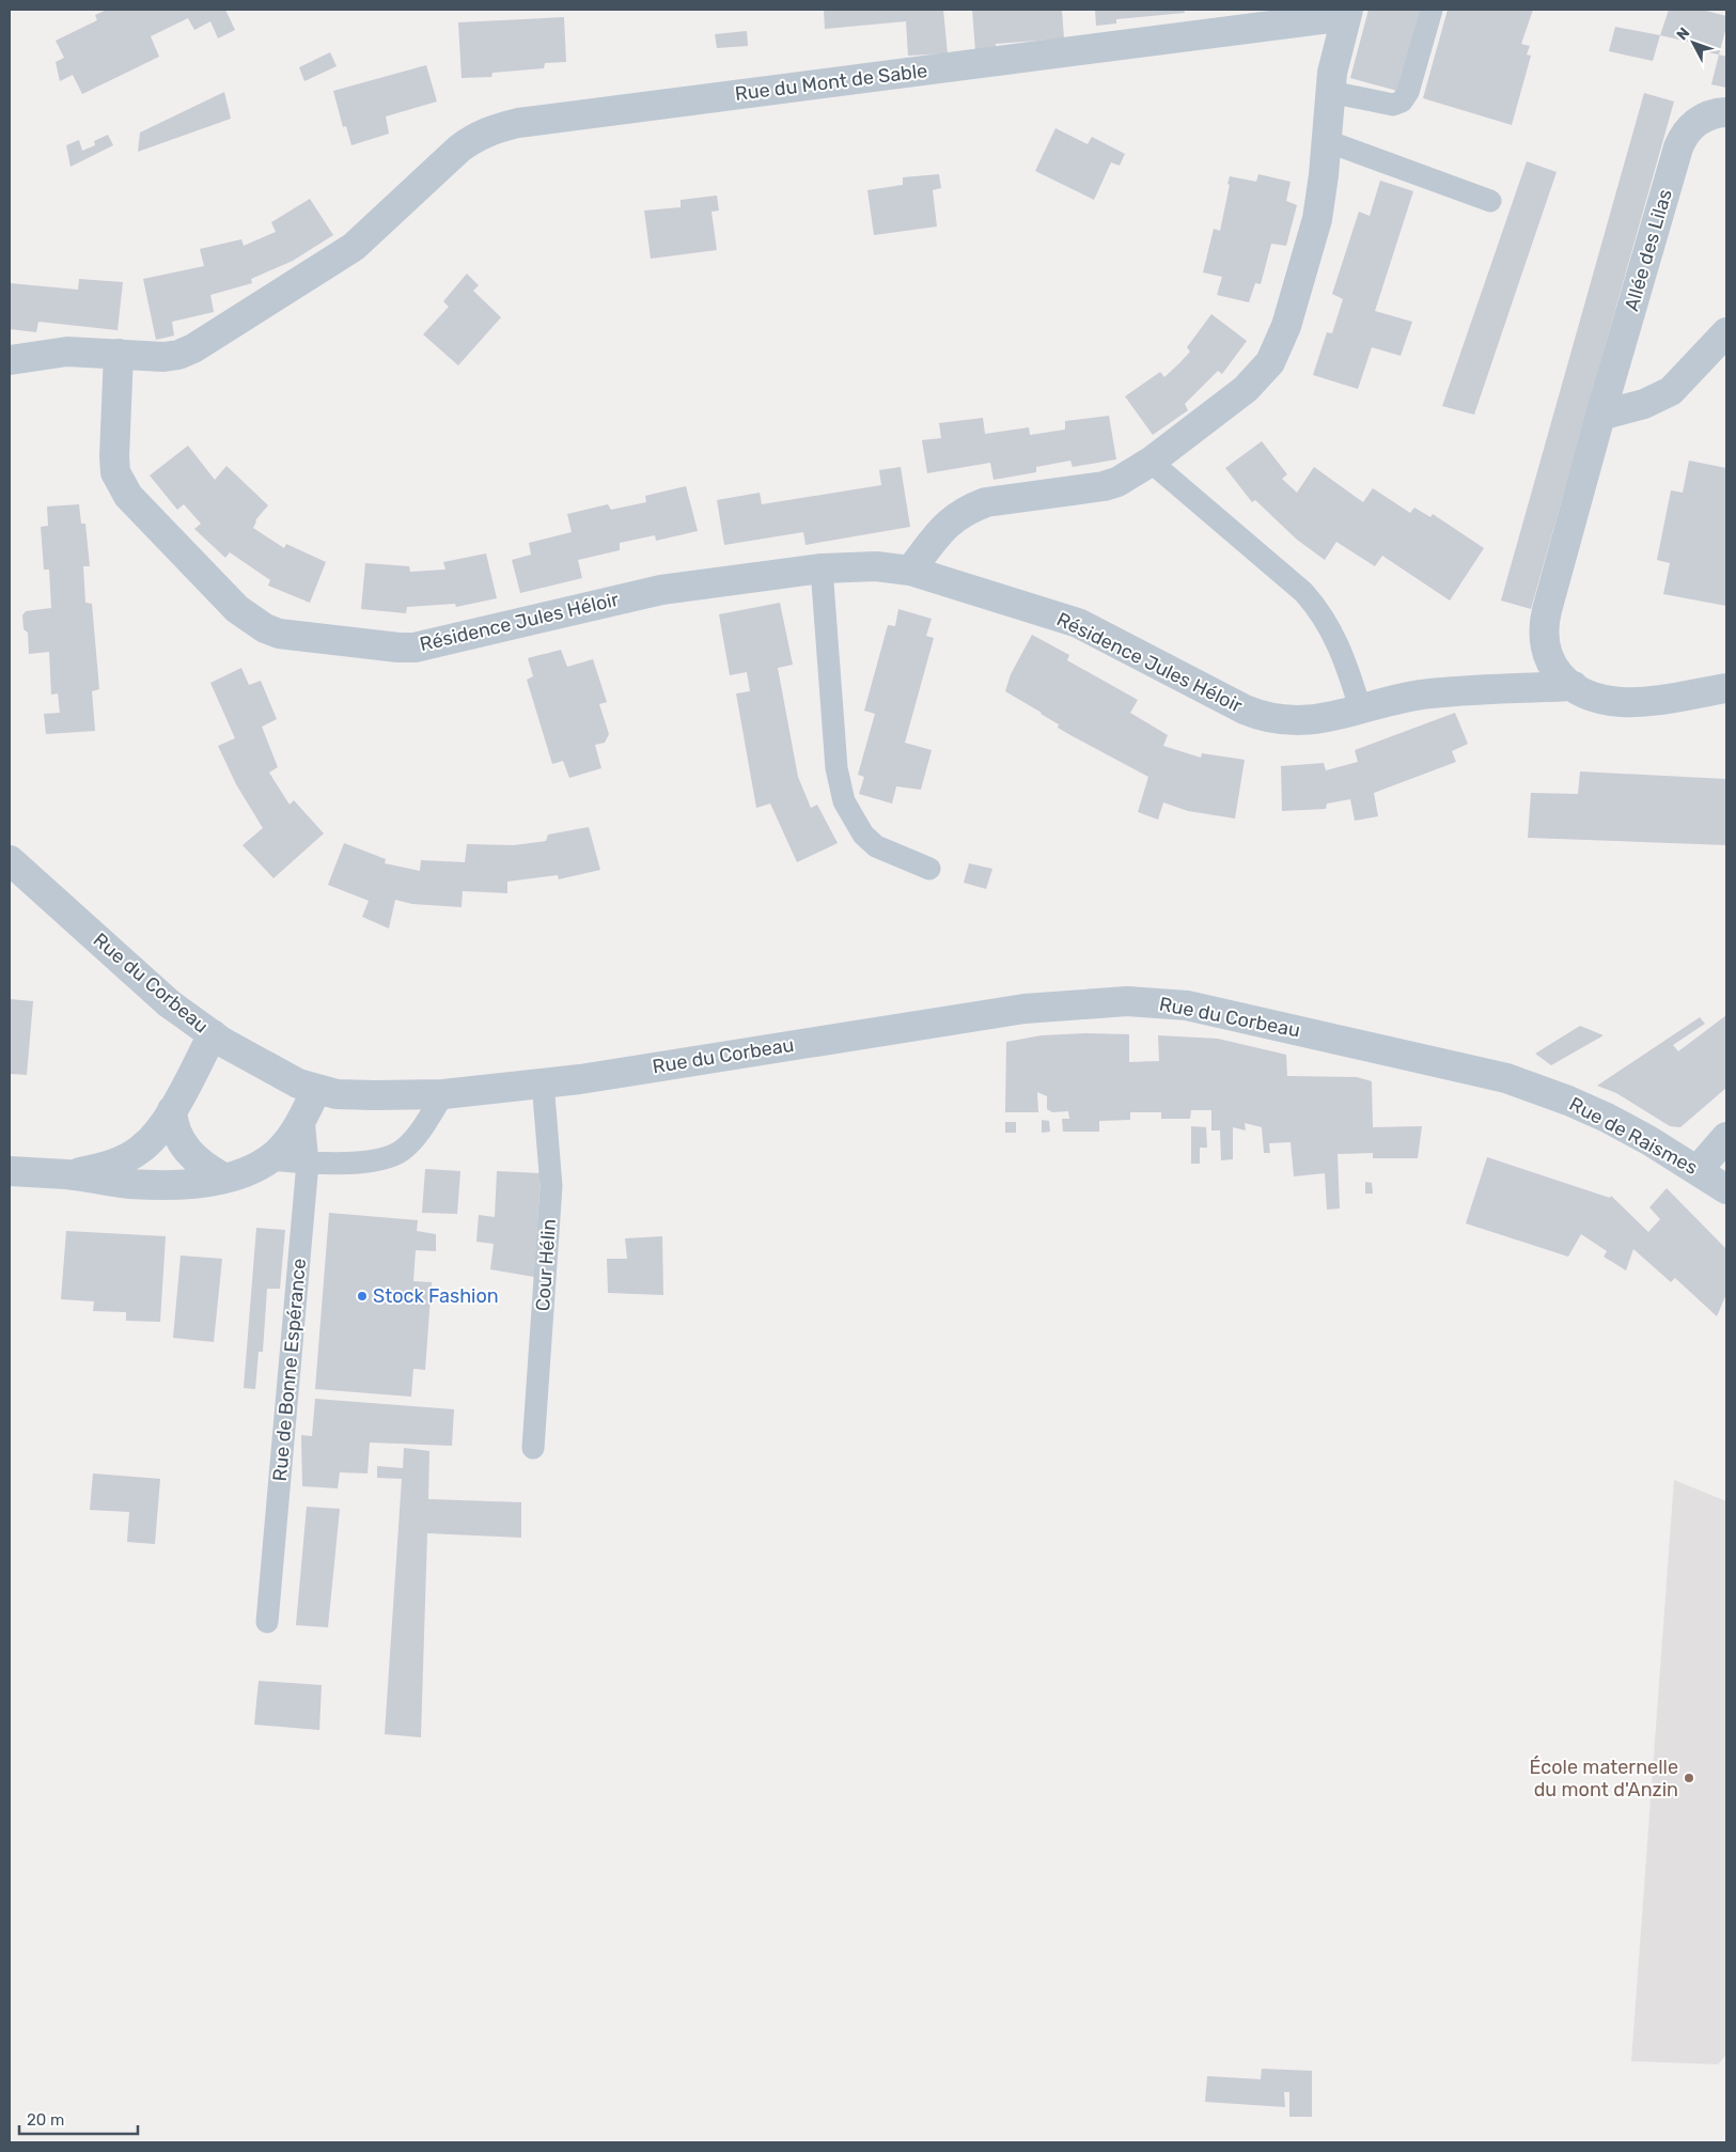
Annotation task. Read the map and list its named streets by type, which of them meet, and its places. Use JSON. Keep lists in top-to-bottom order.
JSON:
{
  "streets": {
    "street": [
      "Rue du Mont de Sable",
      "Allée des Lilas",
      "Résidence Jules Héloir",
      "Rue du Corbeau",
      "Rue de Raismes",
      "Rue de Bonne Espérance"
    ],
    "lane": ["Cour Hélin"]
  },
  "crossings": [
    ["Rue du Mont de Sable", "Résidence Jules Héloir"],
    ["Allée des Lilas", "Résidence Jules Héloir"],
    ["Rue du Corbeau", "Rue de Raismes"],
    ["Rue du Corbeau", "Cour Hélin"],
    ["Rue du Corbeau", "Rue de Bonne Espérance"]
  ],
  "places": ["Stock Fashion", "École maternelle du mont d'Anzin"],
  "scale_bar": "20 m",
  "north": "top left"
}
